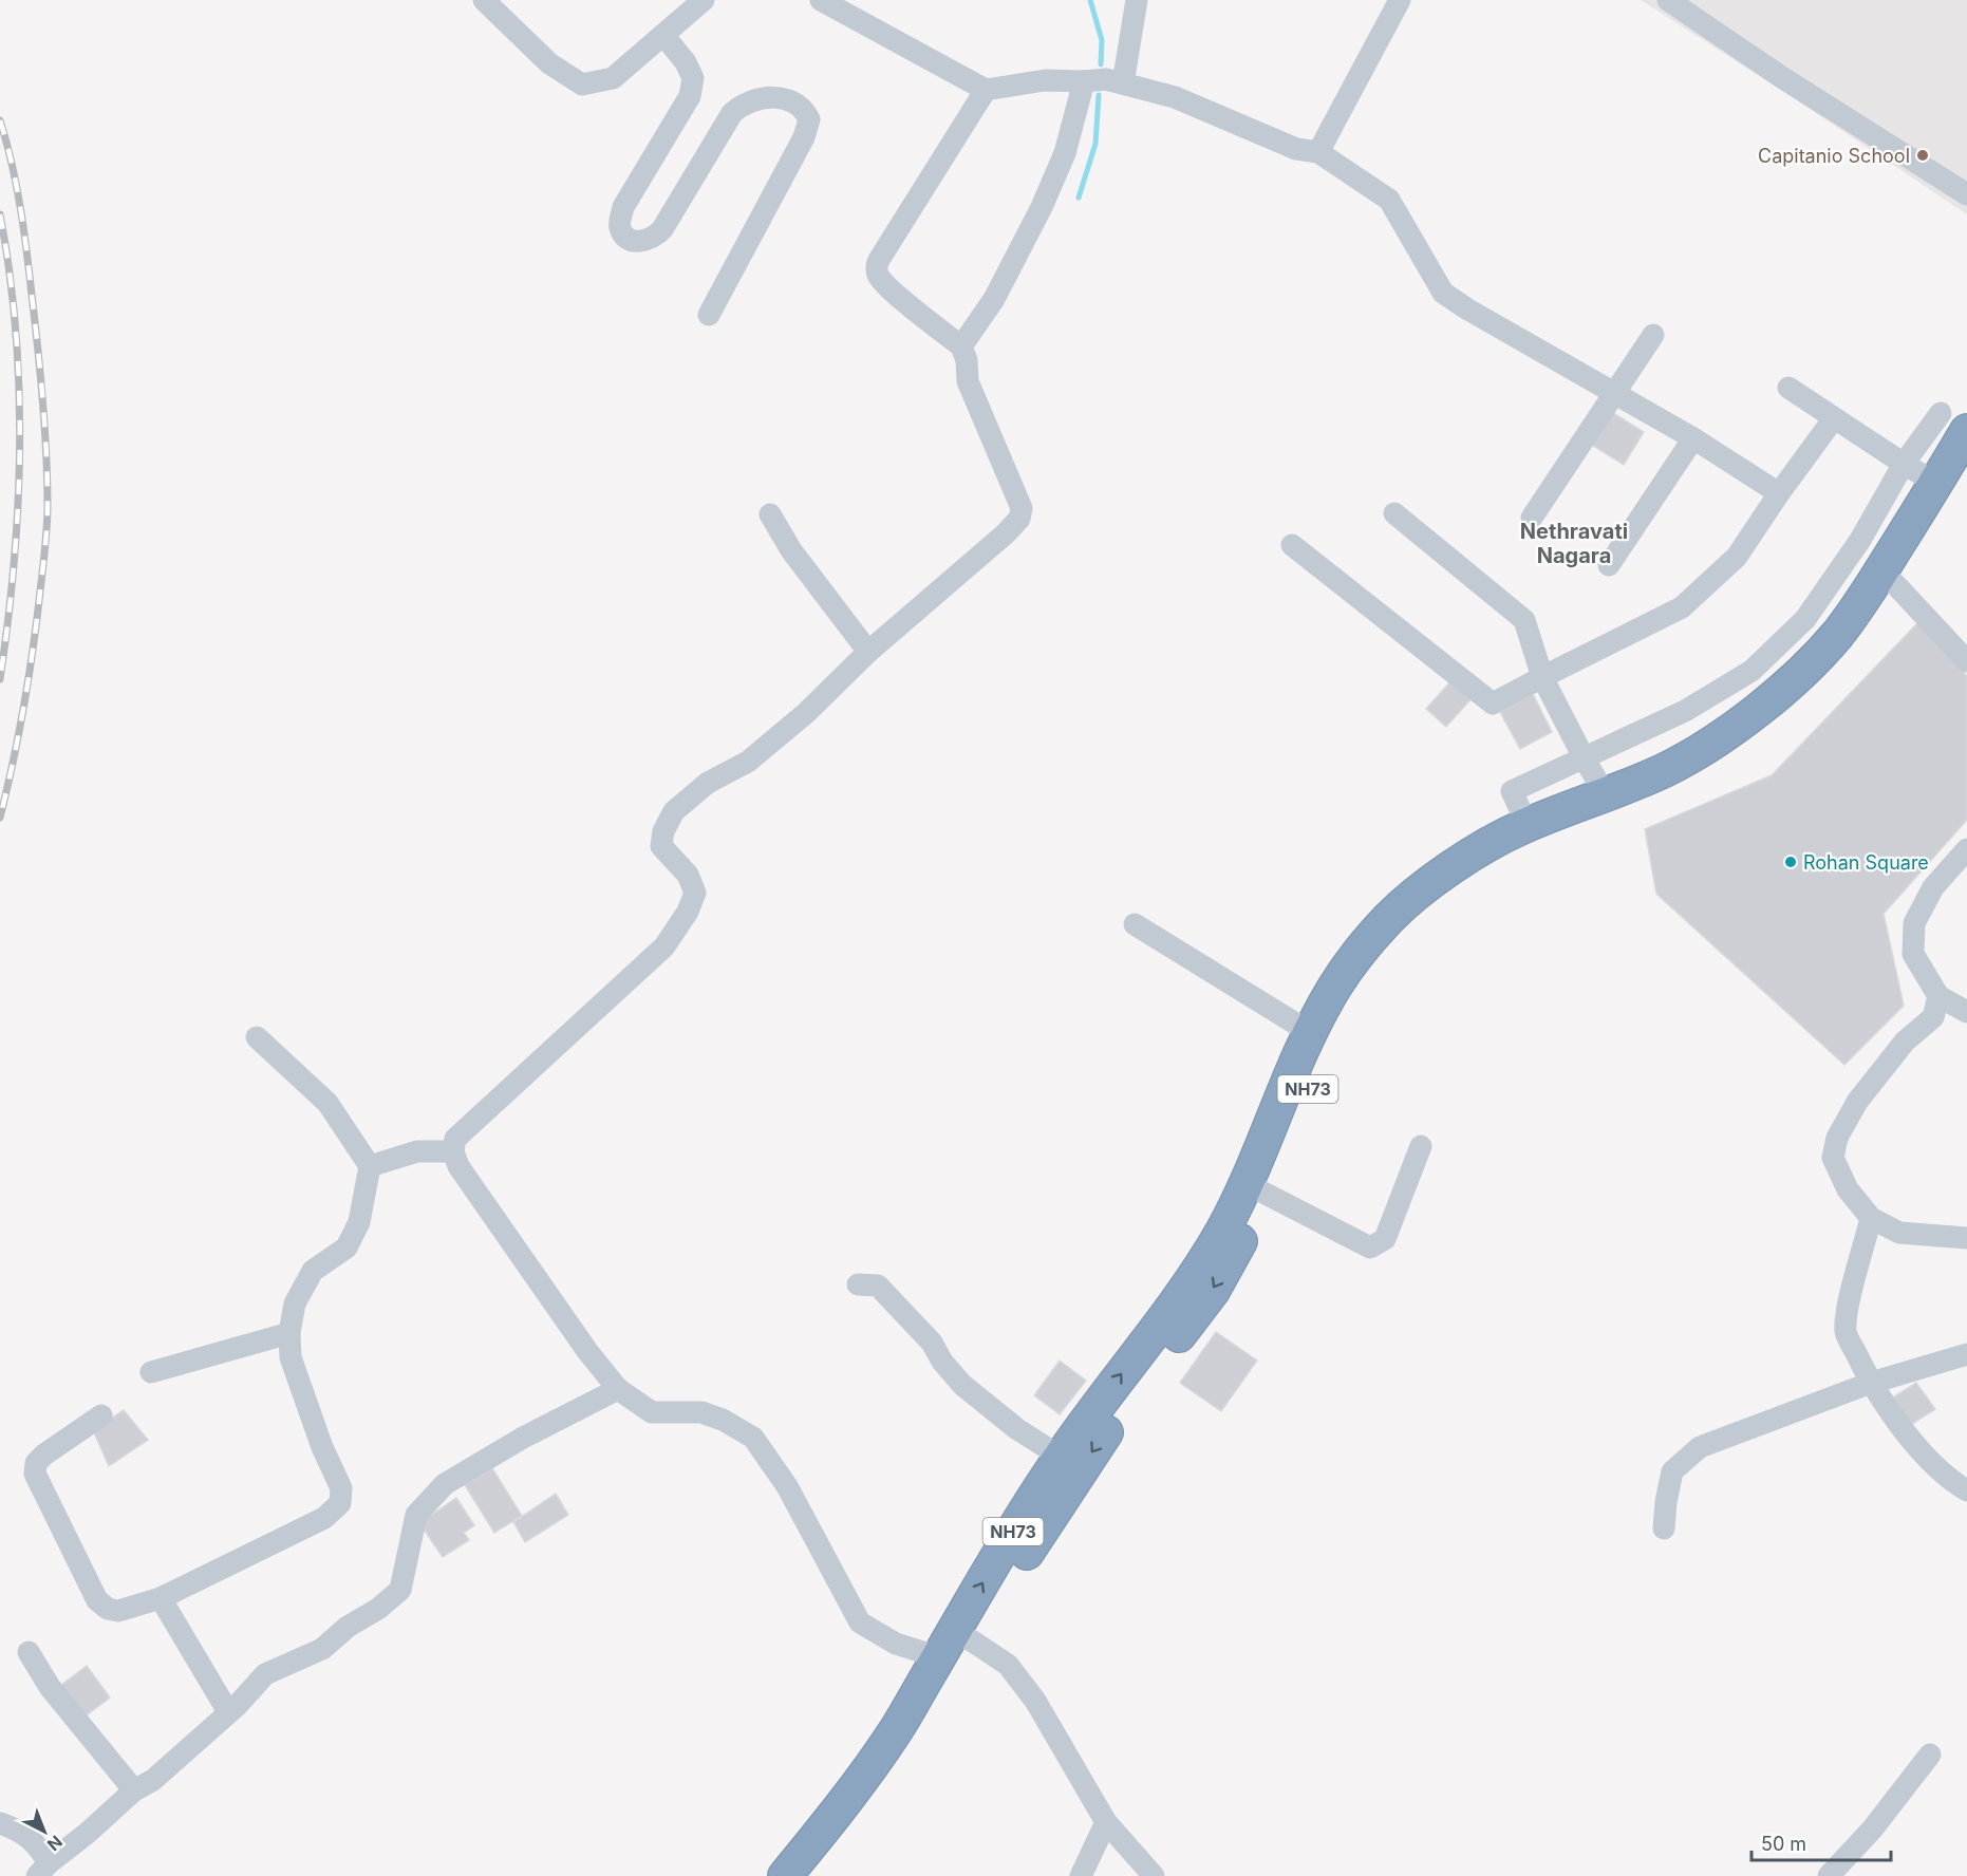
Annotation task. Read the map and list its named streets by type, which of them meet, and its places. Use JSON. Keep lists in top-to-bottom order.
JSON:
{
  "streets": {
    "highway": ["NH73"]
  },
  "districts": ["Nethravati Nagara"],
  "places": ["Capitanio School", "Rohan Square"],
  "scale_bar": "50 m",
  "north": "bottom right"
}
